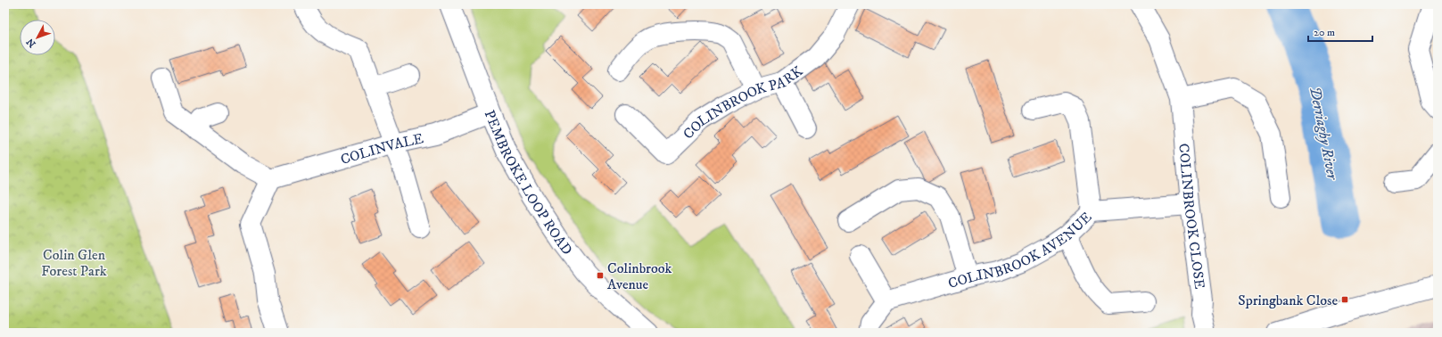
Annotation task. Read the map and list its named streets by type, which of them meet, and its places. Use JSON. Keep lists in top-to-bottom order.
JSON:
{
  "streets": {
    "street": [
      "COLINBROOK PARK",
      "COLINVALE",
      "PEMBROKE LOOP ROAD",
      "COLINBROOK CLOSE",
      "COLINBROOK AVENUE"
    ]
  },
  "crossings": [
    ["COLINVALE", "PEMBROKE LOOP ROAD"],
    ["COLINBROOK CLOSE", "COLINBROOK AVENUE"]
  ],
  "water": ["Derriaghy River"],
  "parks": ["Colin Glen Forest Park"],
  "places": {
    "transit": ["Colinbrook Avenue", "Springbank Close"]
  },
  "scale_bar": "20 m",
  "north": "bottom left"
}
